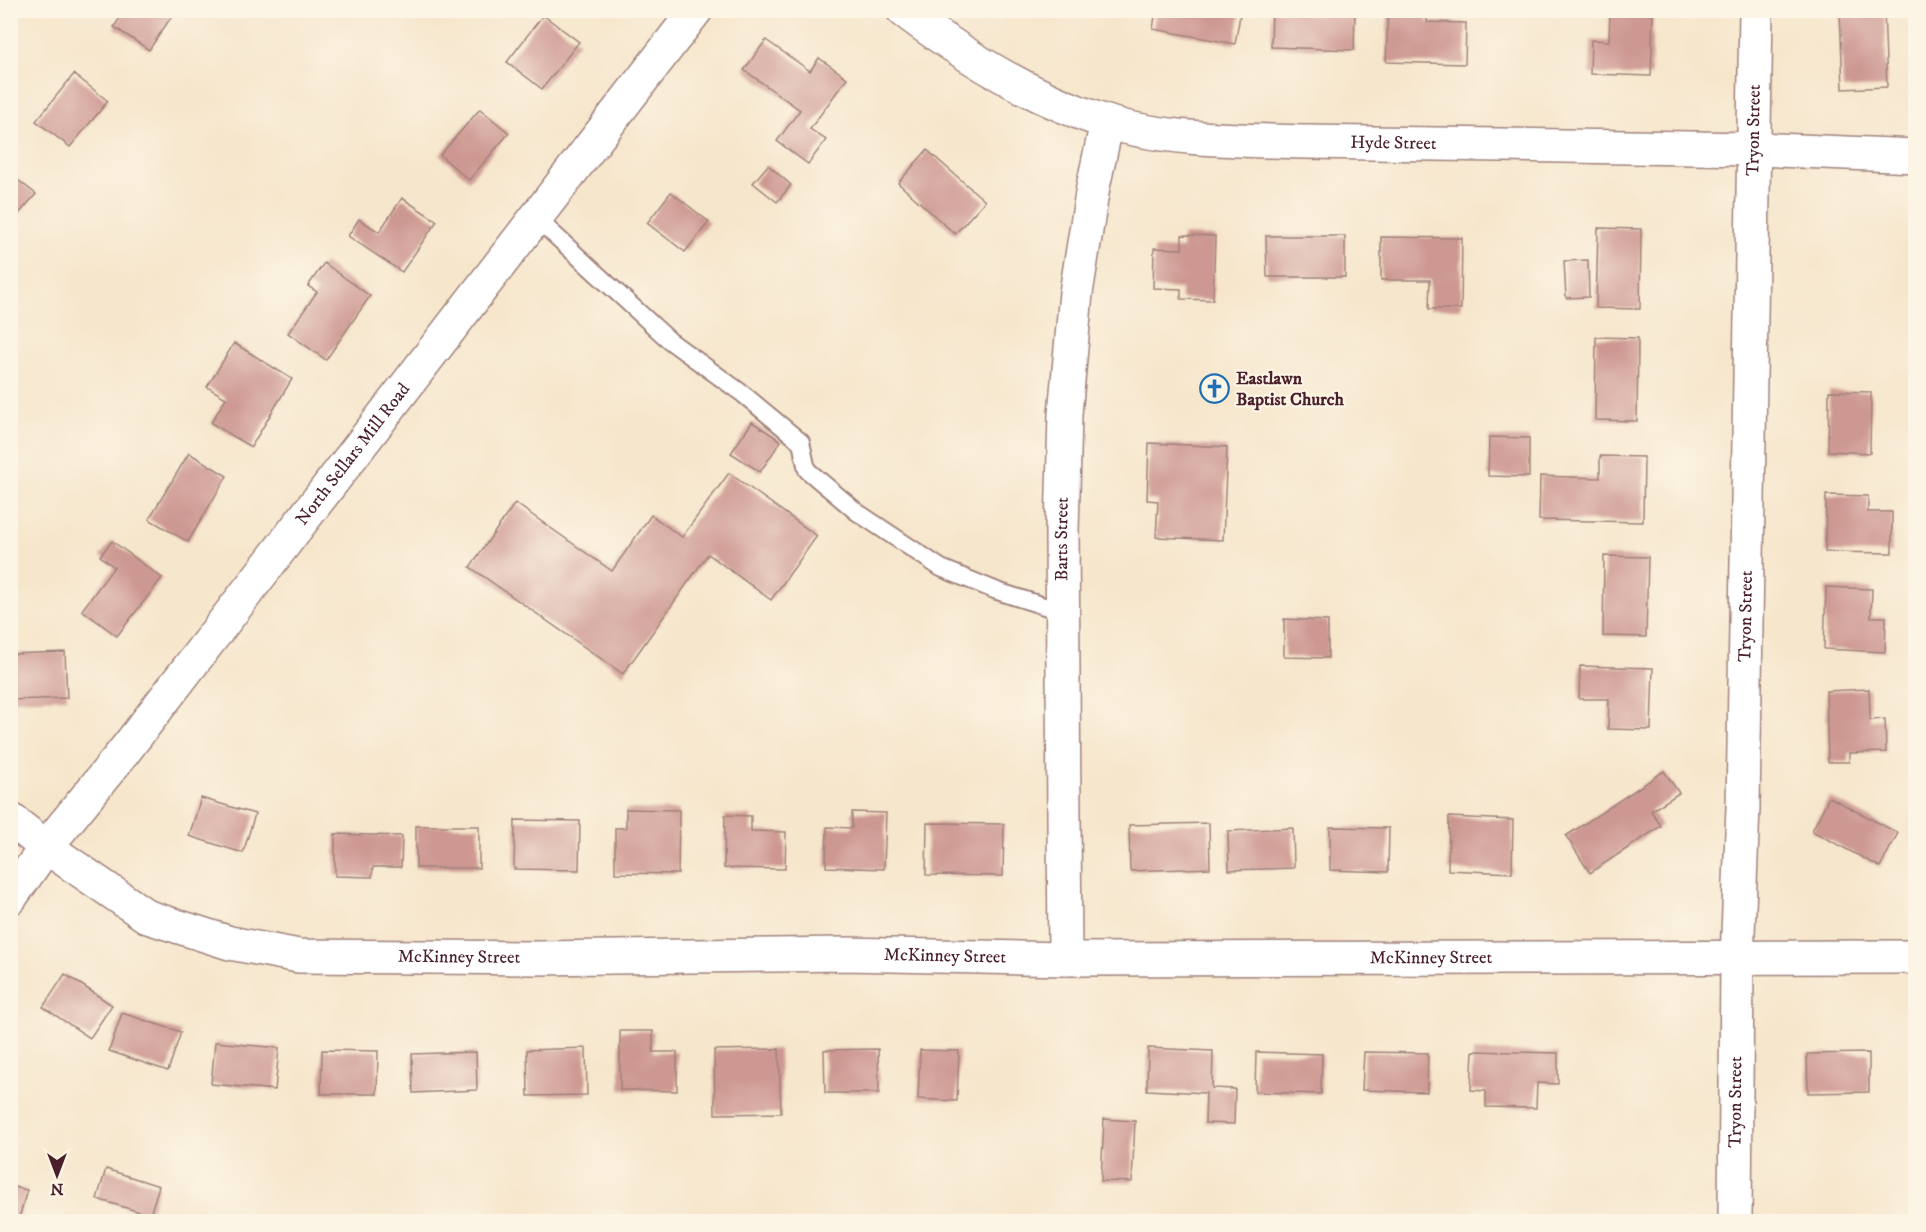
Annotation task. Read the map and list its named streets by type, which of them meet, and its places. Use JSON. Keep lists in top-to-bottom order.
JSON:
{
  "streets": {
    "street": [
      "Tryon Street",
      "Hyde Street",
      "North Sellars Mill Road",
      "Barts Street",
      "McKinney Street"
    ]
  },
  "crossings": [
    ["Tryon Street", "Hyde Street"],
    ["Tryon Street", "McKinney Street"],
    ["Hyde Street", "Barts Street"],
    ["North Sellars Mill Road", "McKinney Street"],
    ["Barts Street", "McKinney Street"]
  ],
  "places": {
    "church": ["Eastlawn Baptist Church"]
  },
  "north": "bottom"
}
